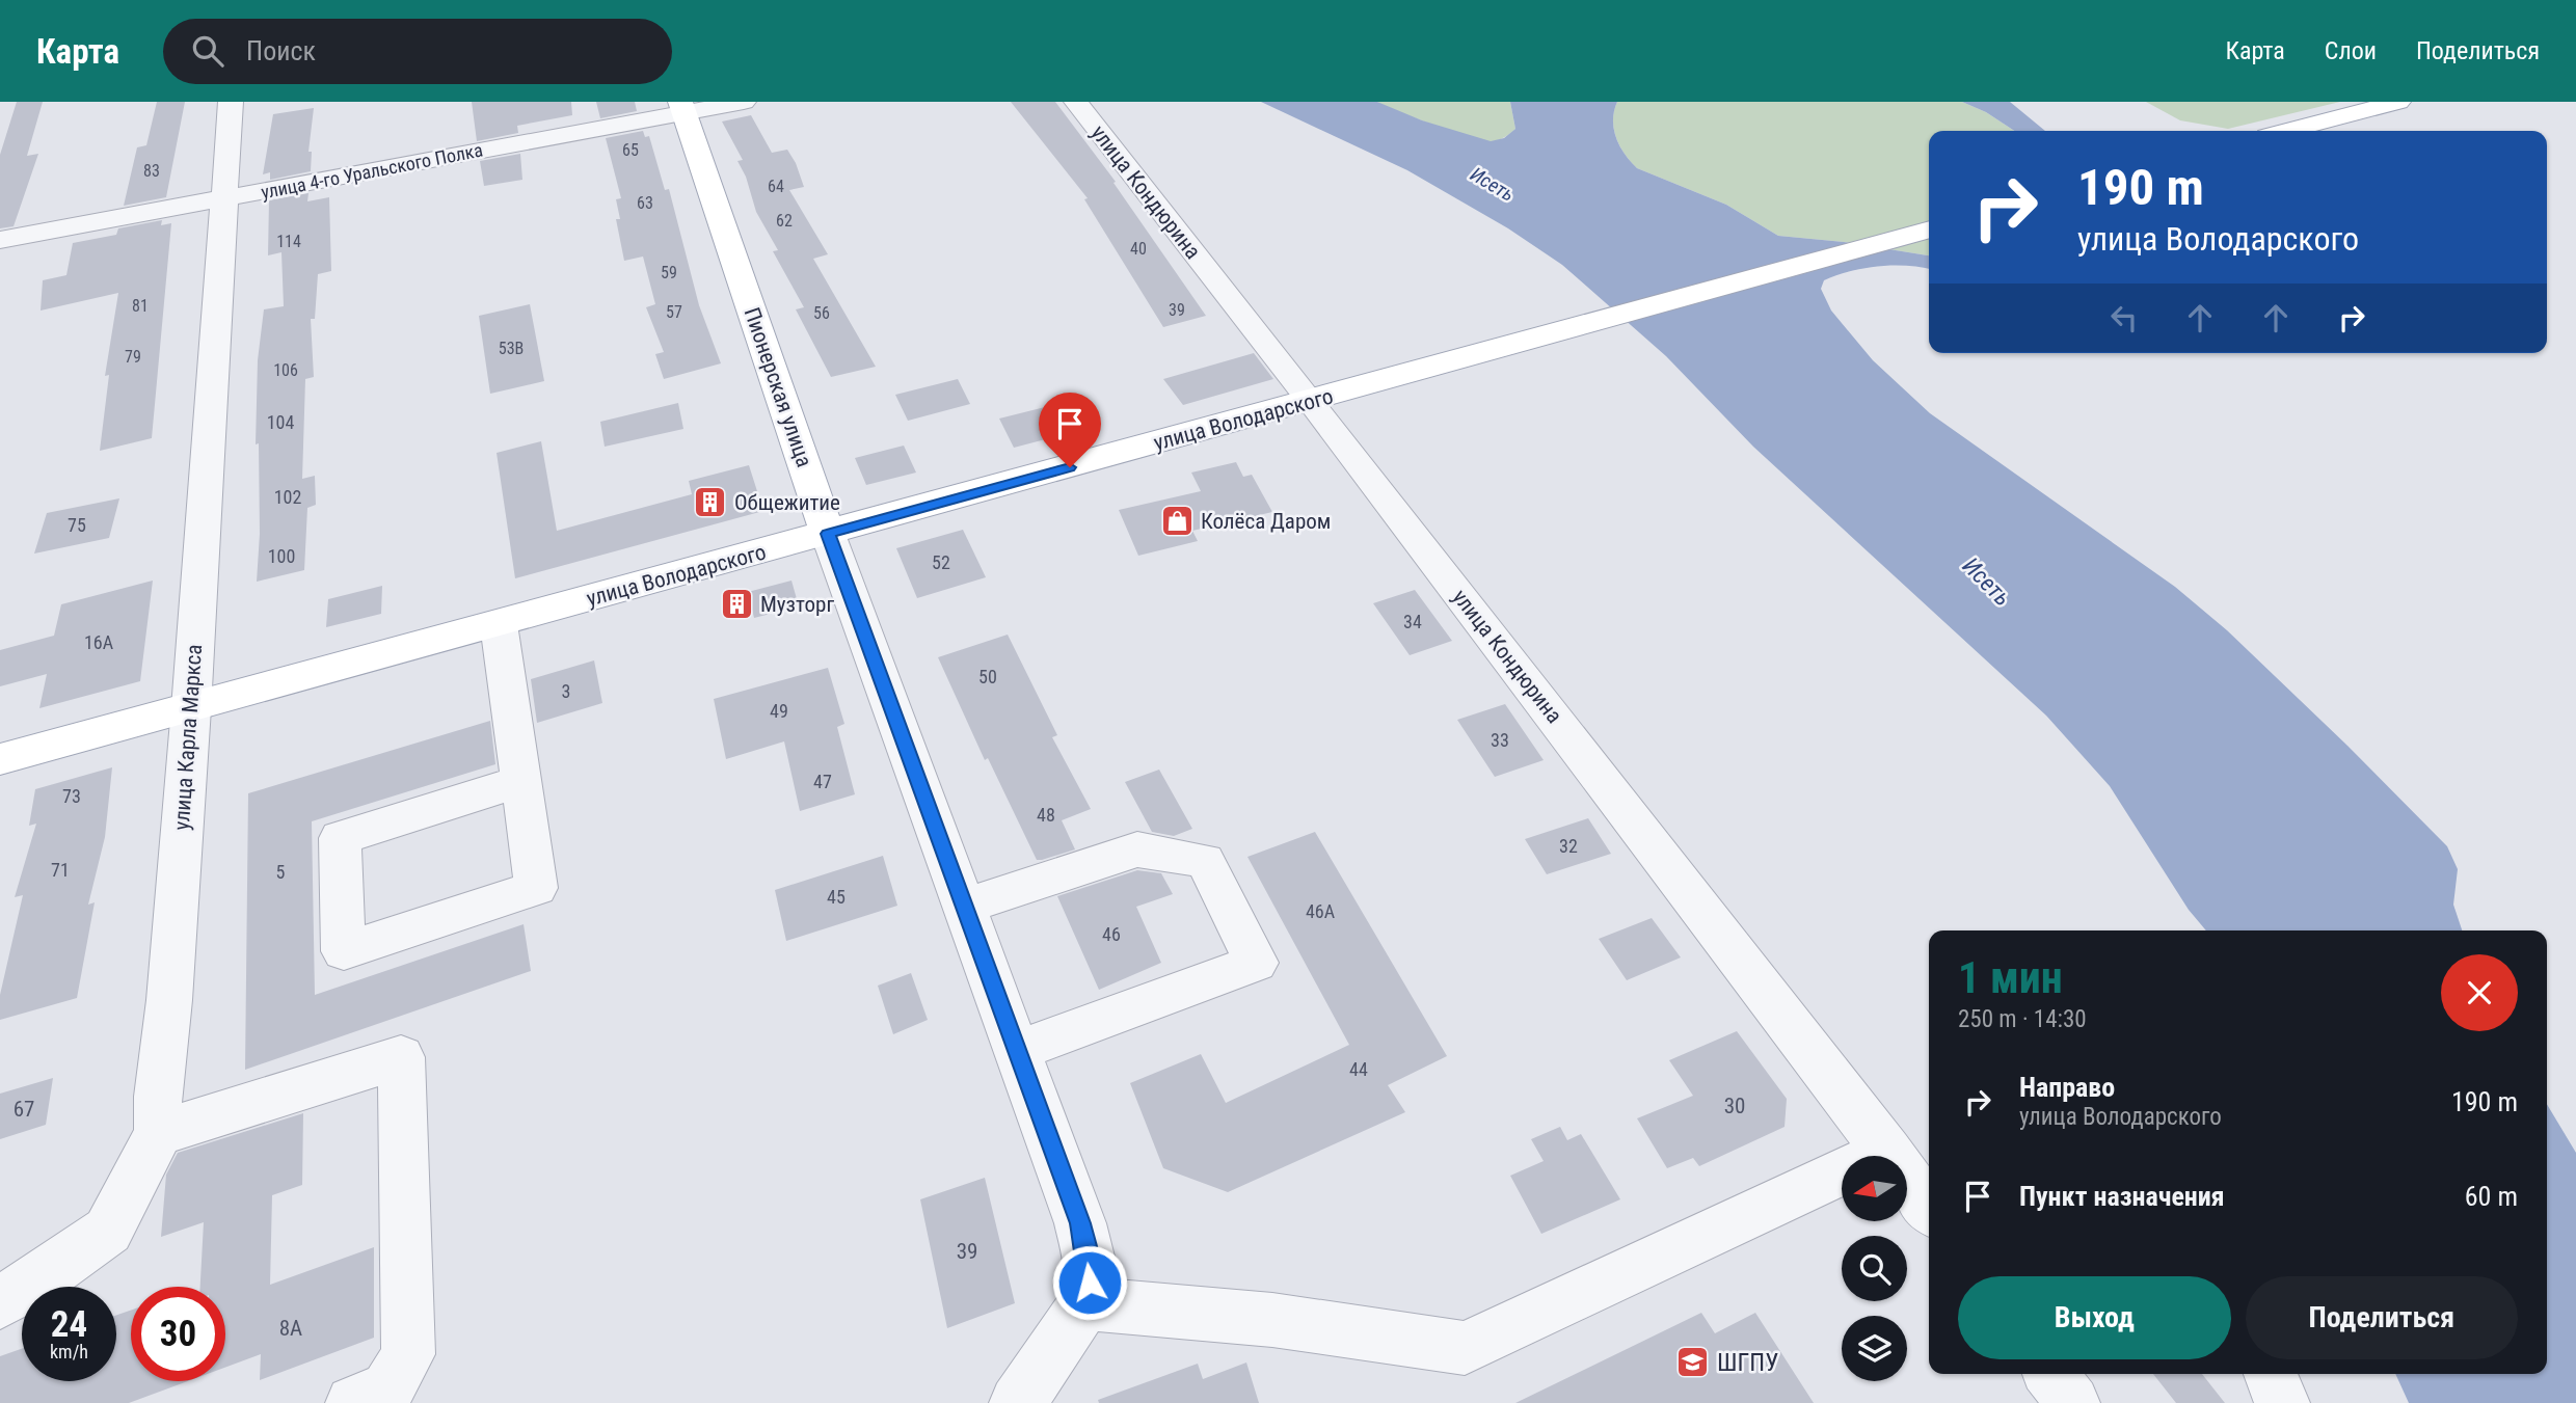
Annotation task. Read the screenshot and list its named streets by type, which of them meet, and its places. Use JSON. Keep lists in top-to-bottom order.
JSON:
{
  "streets": {
    "main road": ["Пионерская улица", "улица Володарского"],
    "street": ["улица 4-го Уральского Полка", "улица Кондюрина", "улица Карла Маркса"]
  },
  "crossings": [
    ["улица 4-го Уральского Полка", "Пионерская улица"],
    ["улица 4-го Уральского Полка", "улица Карла Маркса"],
    ["улица Кондюрина", "улица Володарского"],
    ["Пионерская улица", "улица Володарского"],
    ["улица Володарского", "улица Карла Маркса"]
  ],
  "water": ["Исеть"],
  "places": {
    "building": ["Общежитие", "Музторг"],
    "shop": ["Колёса Даром"],
    "school or university": ["ШГПУ"]
  },
  "house_numbers": [
    "65",
    "83",
    "64",
    "63",
    "62",
    "114",
    "40",
    "59",
    "81",
    "39",
    "57",
    "56",
    "53В",
    "79",
    "106",
    "104",
    "102",
    "75",
    "100",
    "52",
    "34",
    "16А",
    "50",
    "3",
    "49",
    "33",
    "47",
    "73",
    "48",
    "32",
    "71",
    "5",
    "45",
    "46А",
    "46",
    "44",
    "30",
    "67",
    "39",
    "8А"
  ],
  "north": "left",
  "page": {
    "header": "Карта",
    "search": "Поиск",
    "nav": ["Карта", "Слои", "Поделиться"],
    "turn": ["190 m", "улица Володарского"],
    "heading": ["1 мин", "250 m · 14:30"],
    "list": [
      {
        "name": "Направо",
        "note": "улица Володарского",
        "value": "190 m"
      },
      {
        "name": "Пункт назначения",
        "value": "60 m"
      }
    ],
    "buttons": ["Выход", "Поделиться"],
    "speed": "24 km/h",
    "limit": "30"
  }
}
